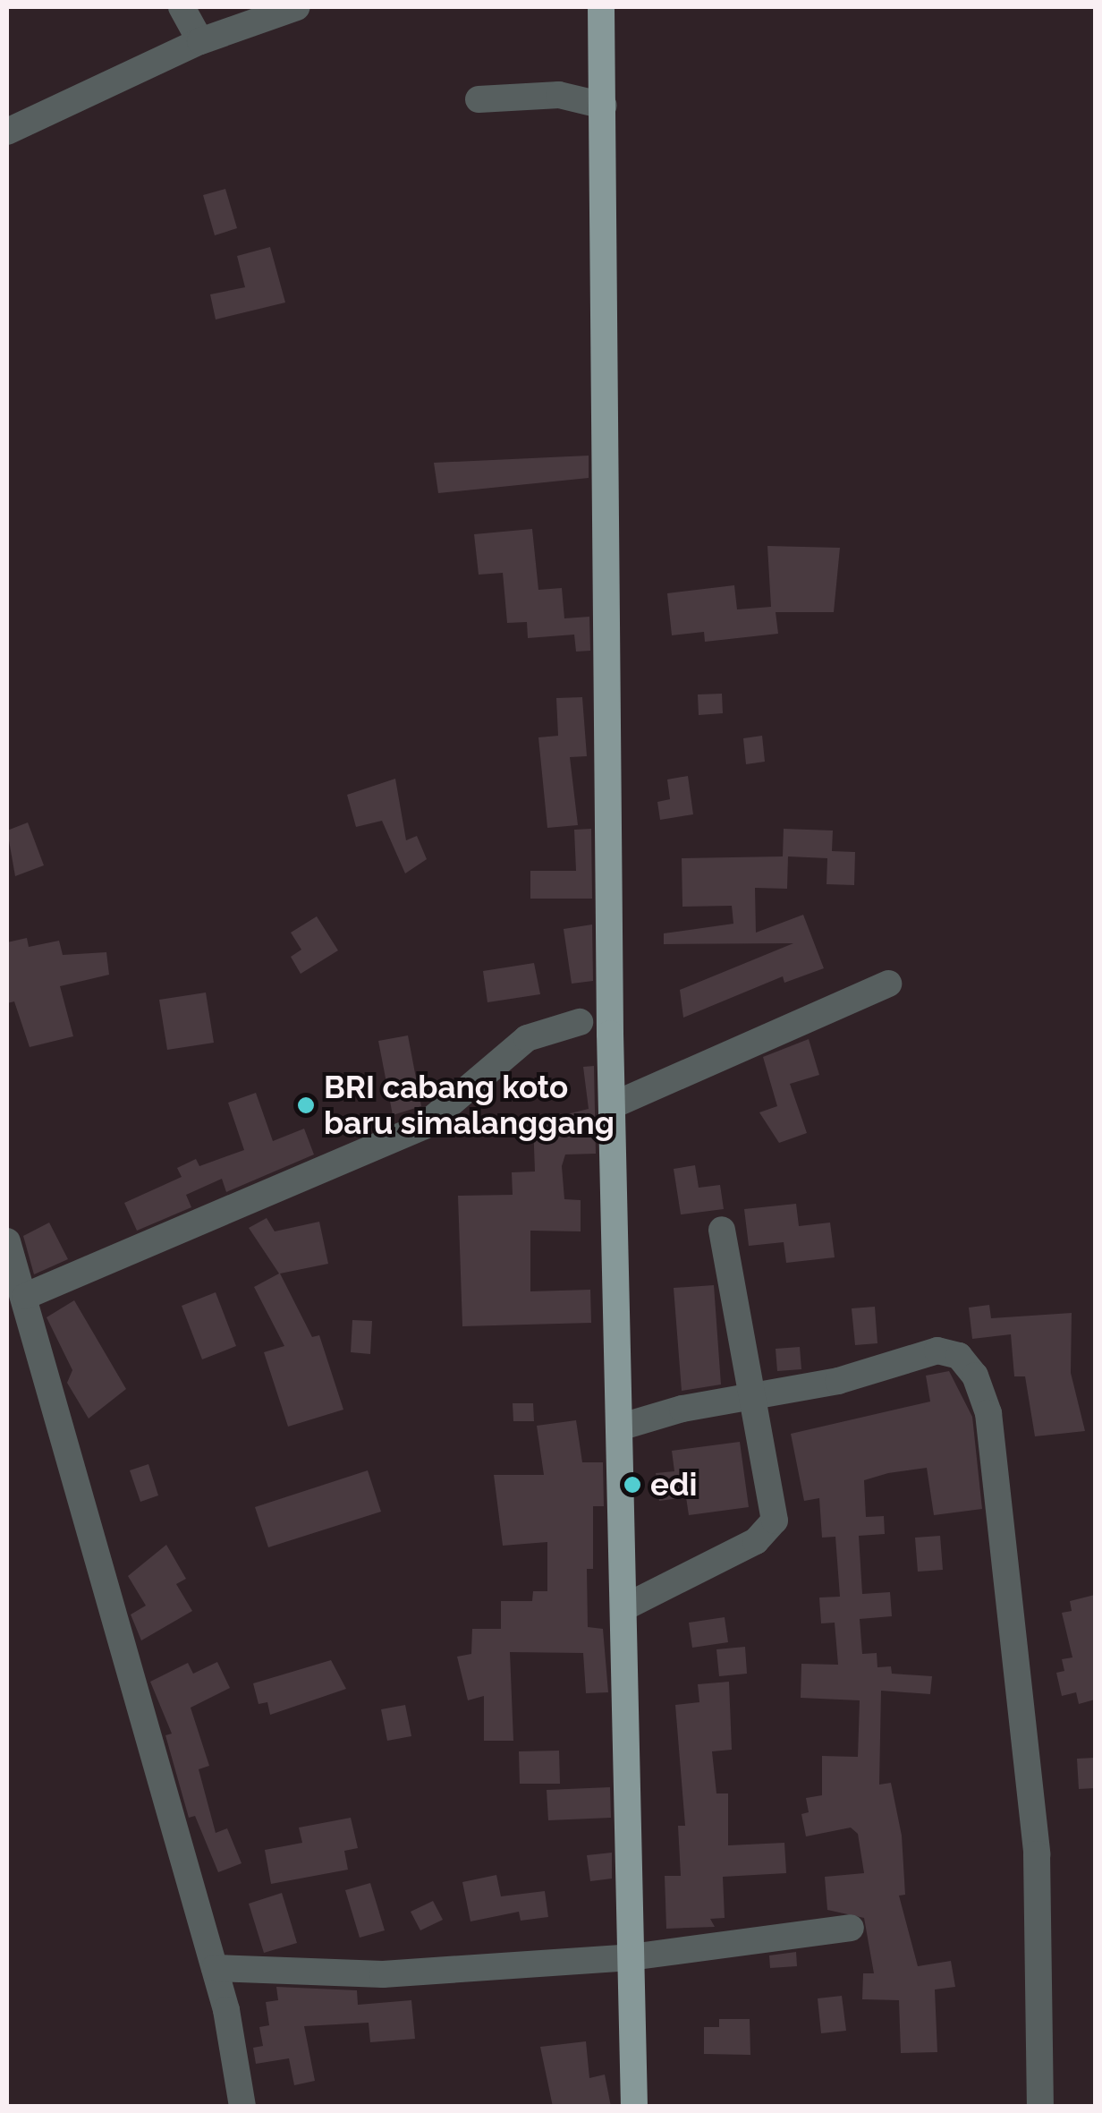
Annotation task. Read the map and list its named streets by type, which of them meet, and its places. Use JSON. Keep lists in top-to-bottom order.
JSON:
{
  "places": ["BRI cabang koto baru simalanggang", "edi"]
}
